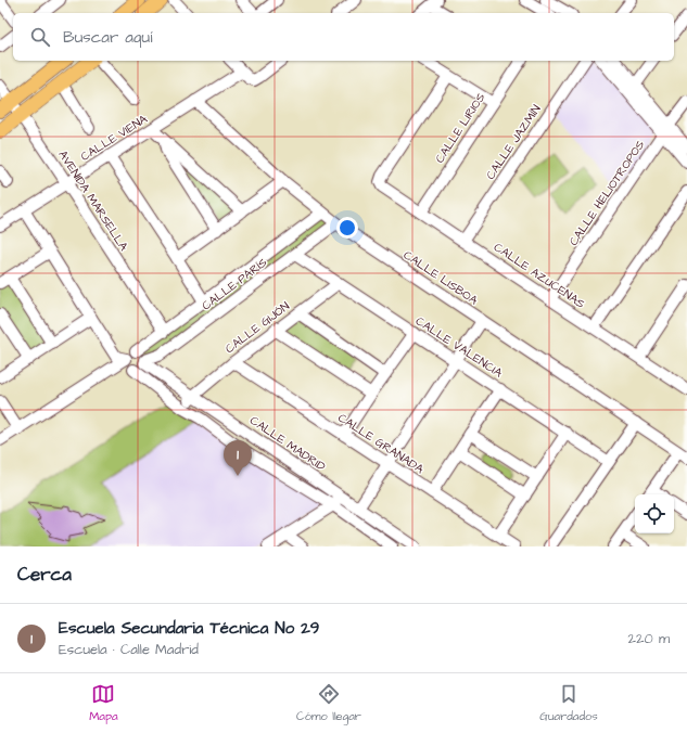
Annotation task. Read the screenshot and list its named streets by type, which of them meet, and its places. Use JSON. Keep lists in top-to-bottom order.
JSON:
{
  "streets": {
    "street": [
      "CALLE LIRIOS",
      "CALLE VIENA",
      "CALLE JAZMÍN",
      "CALLE HELIOTROPOS",
      "AVENIDA MARSELLA",
      "CALLE AZUCENAS",
      "CALLE LISBOA",
      "CALLE PARÍS",
      "CALLE GIJÓN",
      "CALLE VALENCIA",
      "CALLE MADRID",
      "CALLE GRANADA"
    ]
  },
  "crossings": [
    ["CALLE LIRIOS", "CALLE AZUCENAS"],
    ["CALLE VIENA", "AVENIDA MARSELLA"],
    ["CALLE VIENA", "CALLE LISBOA"],
    ["CALLE JAZMÍN", "CALLE AZUCENAS"],
    ["CALLE HELIOTROPOS", "CALLE AZUCENAS"],
    ["AVENIDA MARSELLA", "CALLE PARÍS"],
    ["CALLE LISBOA", "CALLE PARÍS"],
    ["CALLE PARÍS", "CALLE VALENCIA"],
    ["CALLE PARÍS", "CALLE MADRID"],
    ["CALLE GIJÓN", "CALLE VALENCIA"],
    ["CALLE GIJÓN", "CALLE MADRID"],
    ["CALLE GIJÓN", "CALLE GRANADA"]
  ],
  "page": {
    "search": "Buscar aquí",
    "pins": "1",
    "heading": "Cerca",
    "list": [
      {
        "mark": "1",
        "name": "Escuela Secundaria Técnica No 29",
        "note": "Escuela · Calle Madrid",
        "value": "220 m"
      }
    ],
    "nav": ["Mapa", "Cómo llegar", "Guardados"]
  }
}
